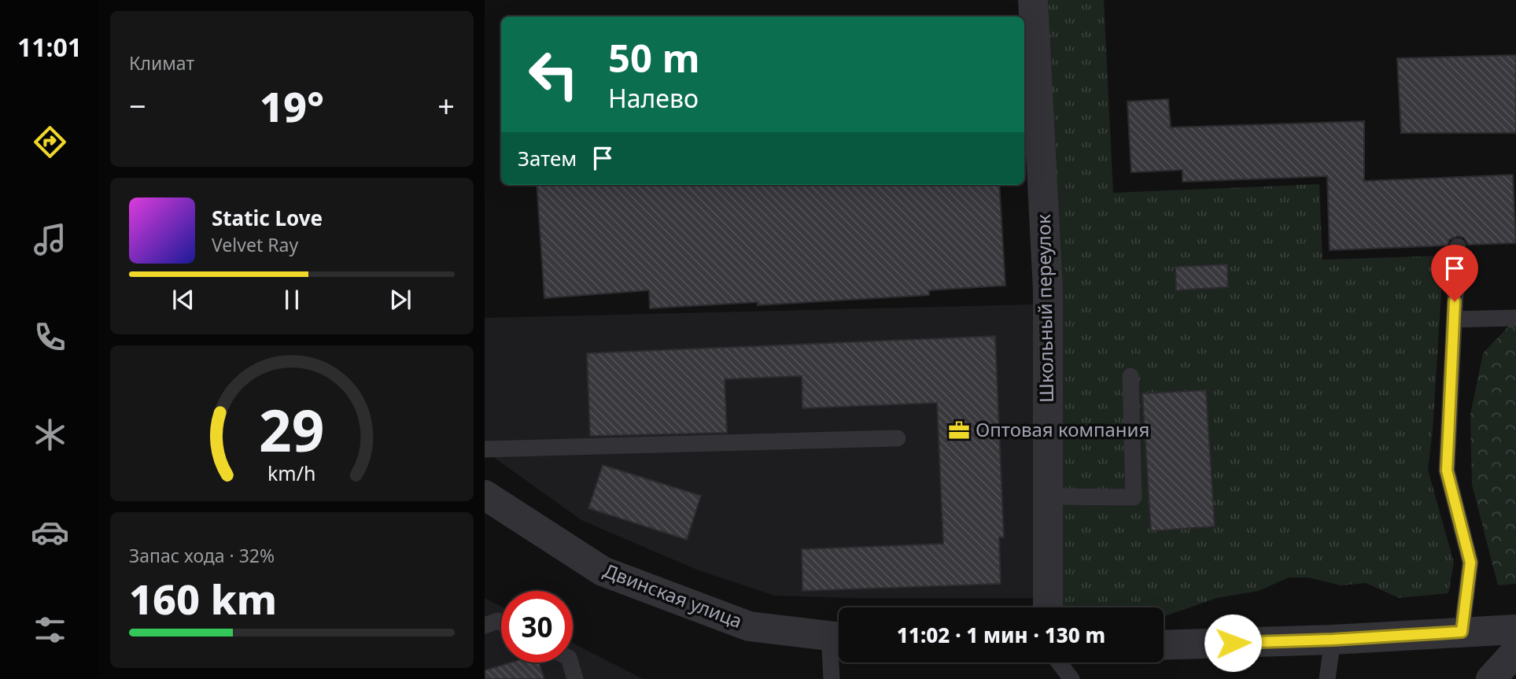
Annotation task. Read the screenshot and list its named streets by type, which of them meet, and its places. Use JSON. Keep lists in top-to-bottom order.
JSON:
{
  "streets": {
    "street": ["Школьный переулок", "Двинская улица"]
  },
  "places": {
    "office": ["Оптовая компания"]
  },
  "page": {
    "tabs": "11:01",
    "tile": [
      "Климат",
      ["Запас хода · 32%", "160 km"]
    ],
    "turn": ["50 m", "Налево"],
    "heat": ["−", "19°", "+"],
    "then": "Затем",
    "song": ["Static Love", "Velvet Ray"],
    "limit": "30",
    "trip": "11:02 · 1 мин · 130 m",
    "gauge": ["29", "km/h"]
  }
}
